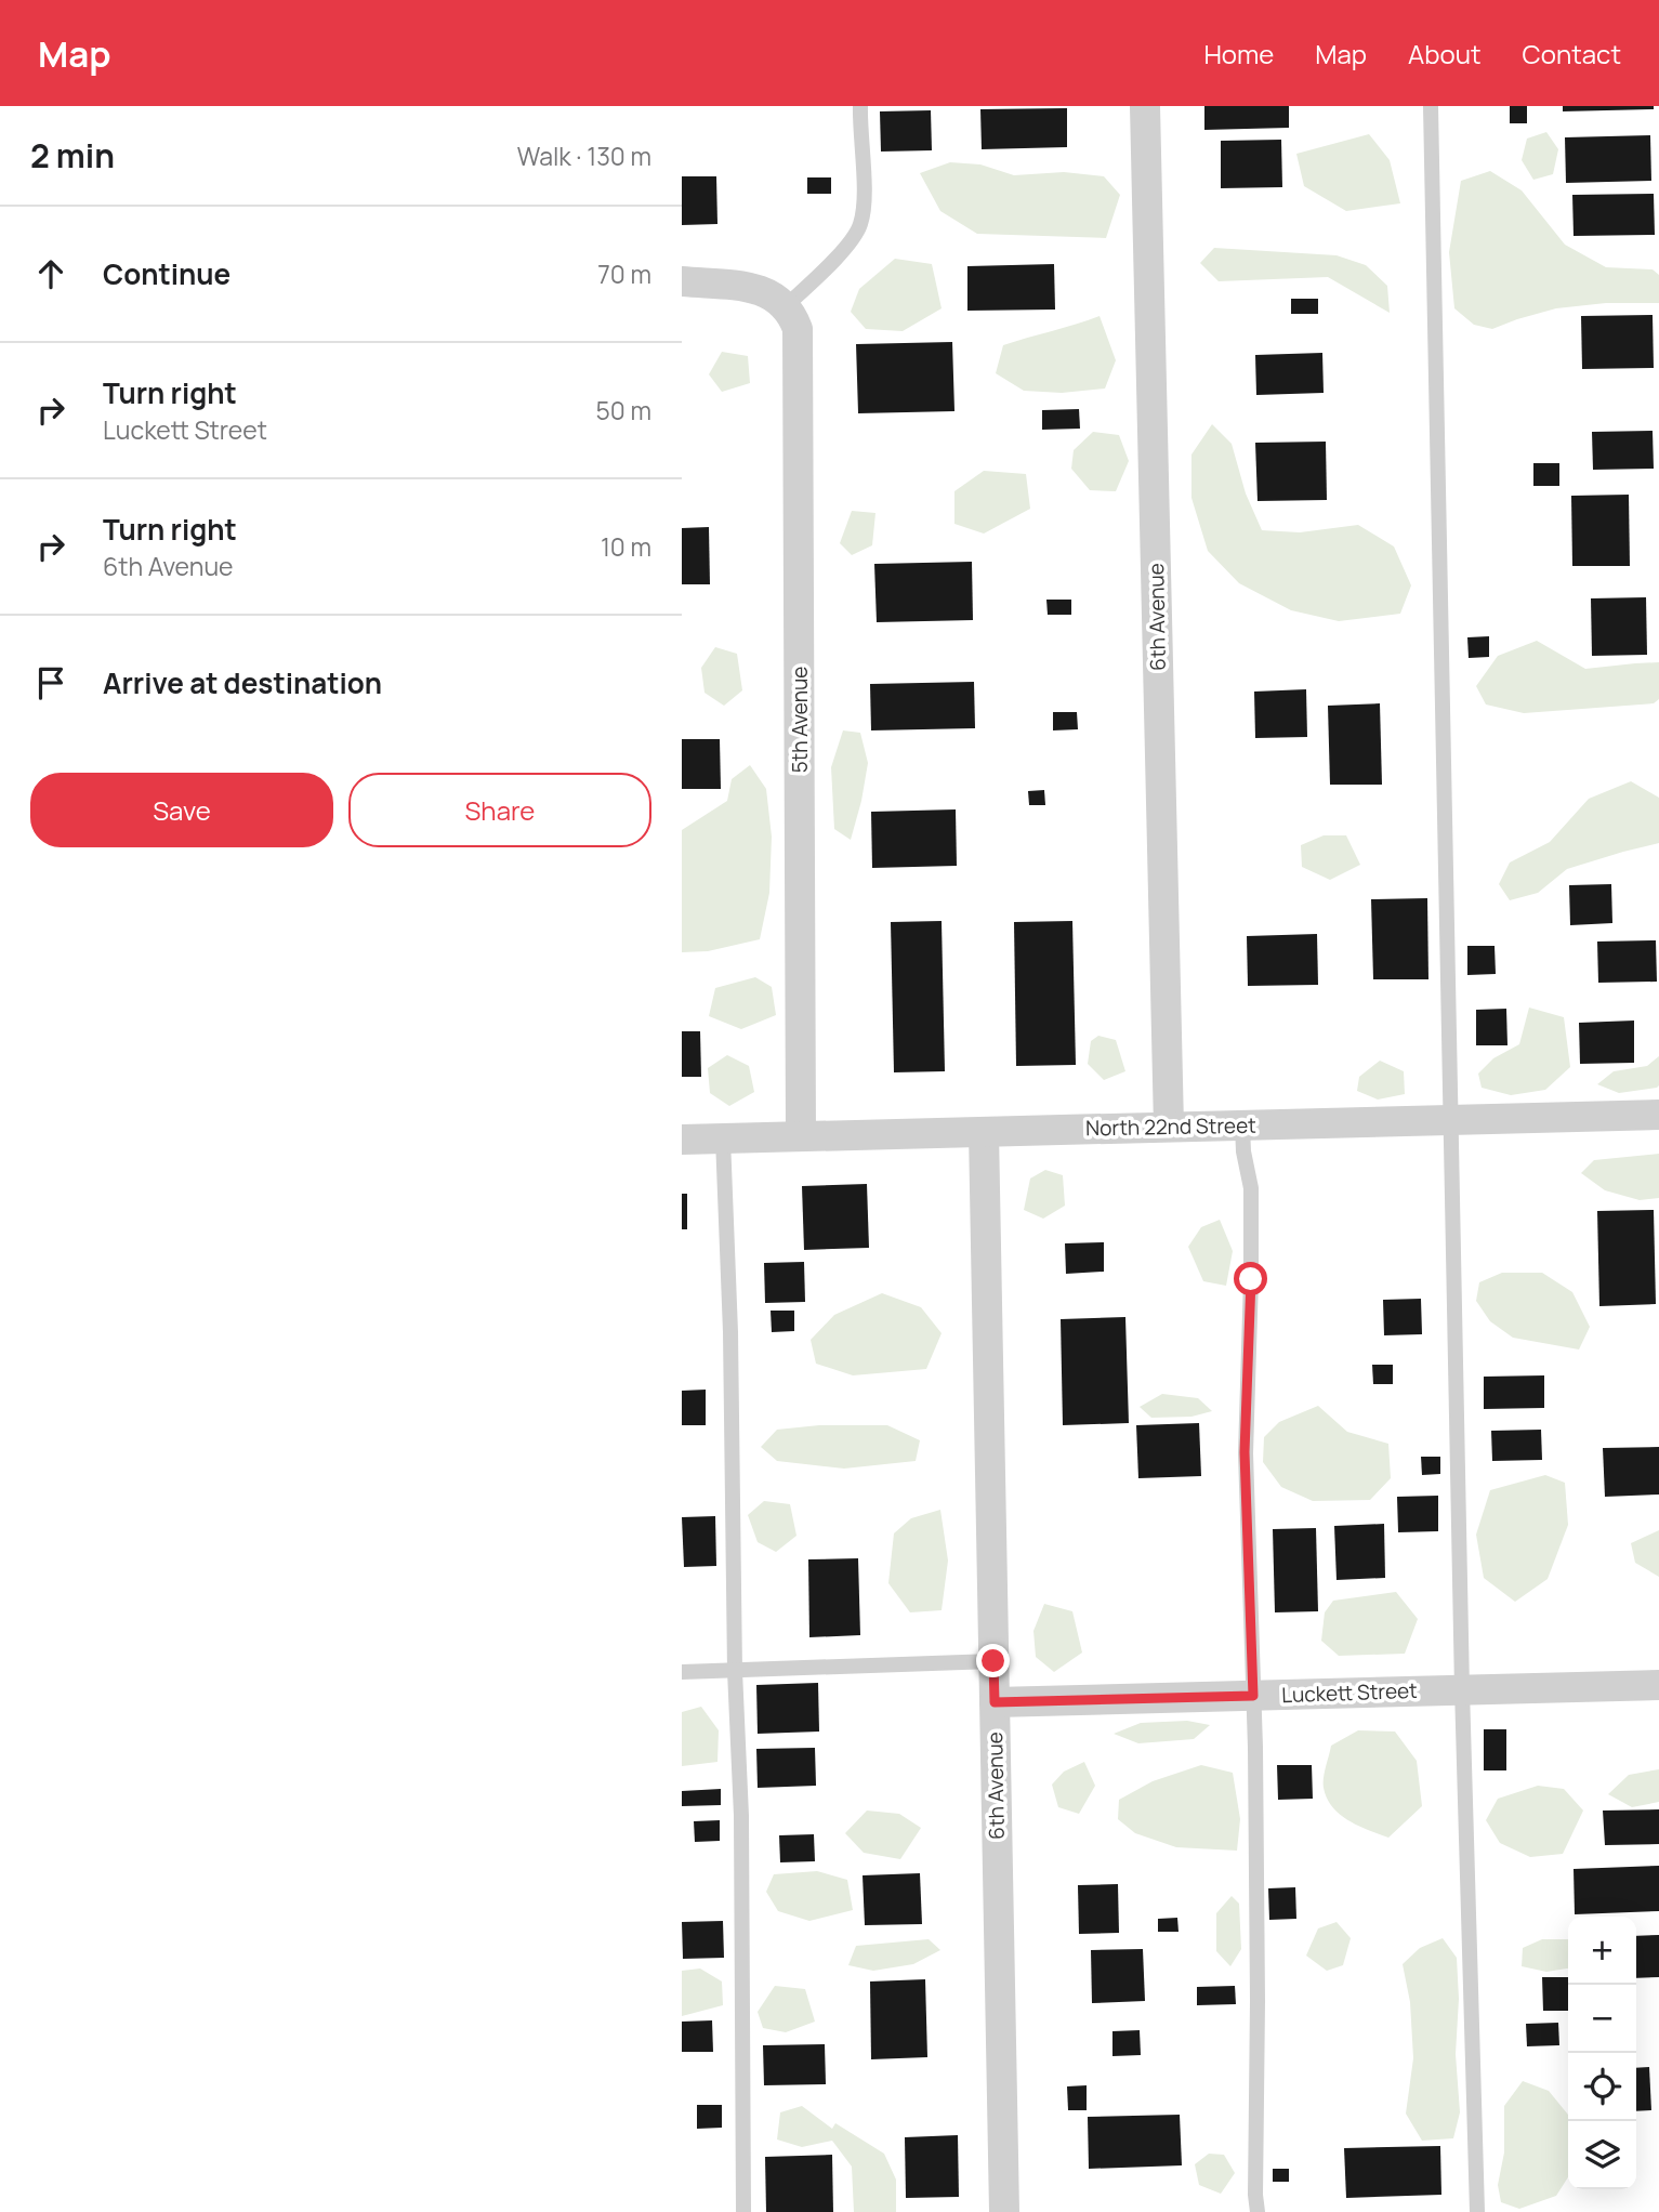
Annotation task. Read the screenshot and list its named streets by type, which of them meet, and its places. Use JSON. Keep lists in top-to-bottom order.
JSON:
{
  "streets": {
    "street": [
      "6th Avenue",
      "5th Avenue",
      "North 22nd Street",
      "Luckett Street"
    ]
  },
  "crossings": [
    ["6th Avenue", "North 22nd Street"],
    ["6th Avenue", "Luckett Street"],
    ["5th Avenue", "North 22nd Street"]
  ],
  "page": {
    "header": "Map",
    "nav": [
      "Home",
      "Map",
      "About",
      "Contact"
    ],
    "heading": ["2 min", "Walk · 130 m"],
    "list": [
      ["Continue", "70 m"],
      ["Turn right", "Luckett Street", "50 m"],
      ["Turn right", "6th Avenue", "10 m"],
      "Arrive at destination"
    ],
    "buttons": ["Save", "Share"],
    "map_buttons": ["+", "−"]
  }
}
